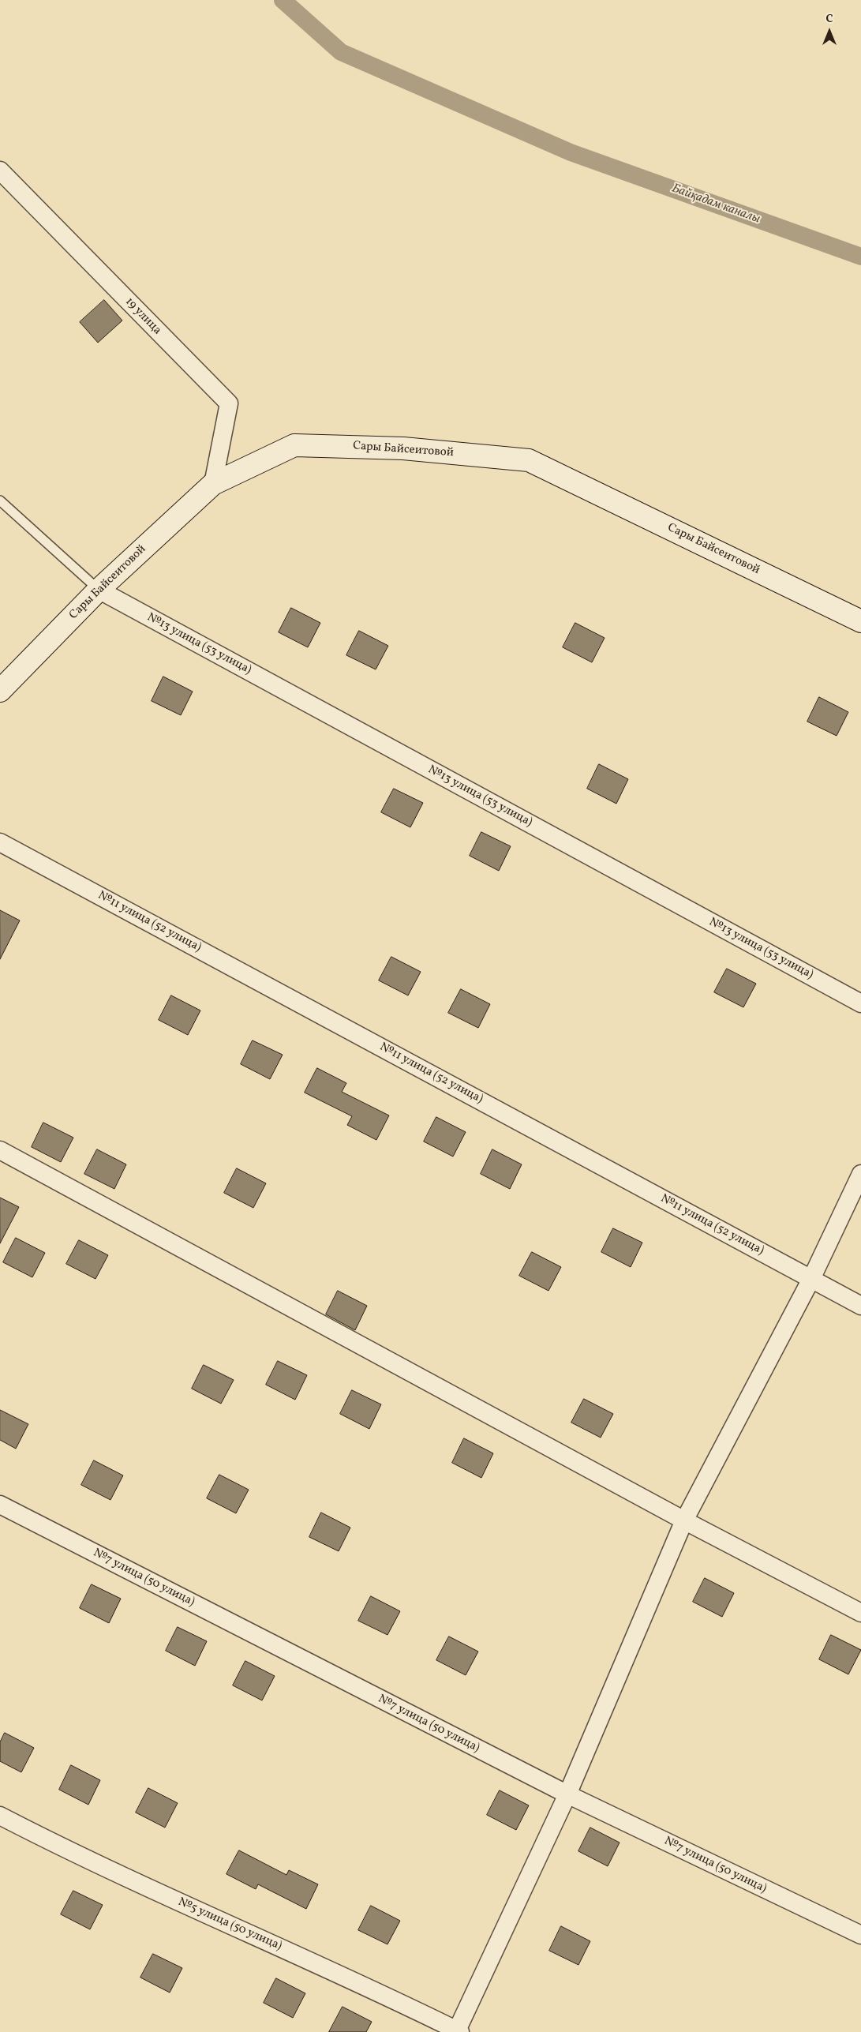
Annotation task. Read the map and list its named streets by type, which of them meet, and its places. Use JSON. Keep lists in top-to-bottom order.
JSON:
{
  "streets": {
    "street": [
      "19 улица",
      "Сары Байсеитовой",
      "№13 улица (53 улица)",
      "№11 улица (52 улица)",
      "№7 улица (50 улица)",
      "№5 улица (50 улица)"
    ]
  },
  "crossings": [
    ["19 улица", "Сары Байсеитовой"],
    ["Сары Байсеитовой", "№13 улица (53 улица)"]
  ],
  "water": ["Байқадам каналы"],
  "north": "top"
}
